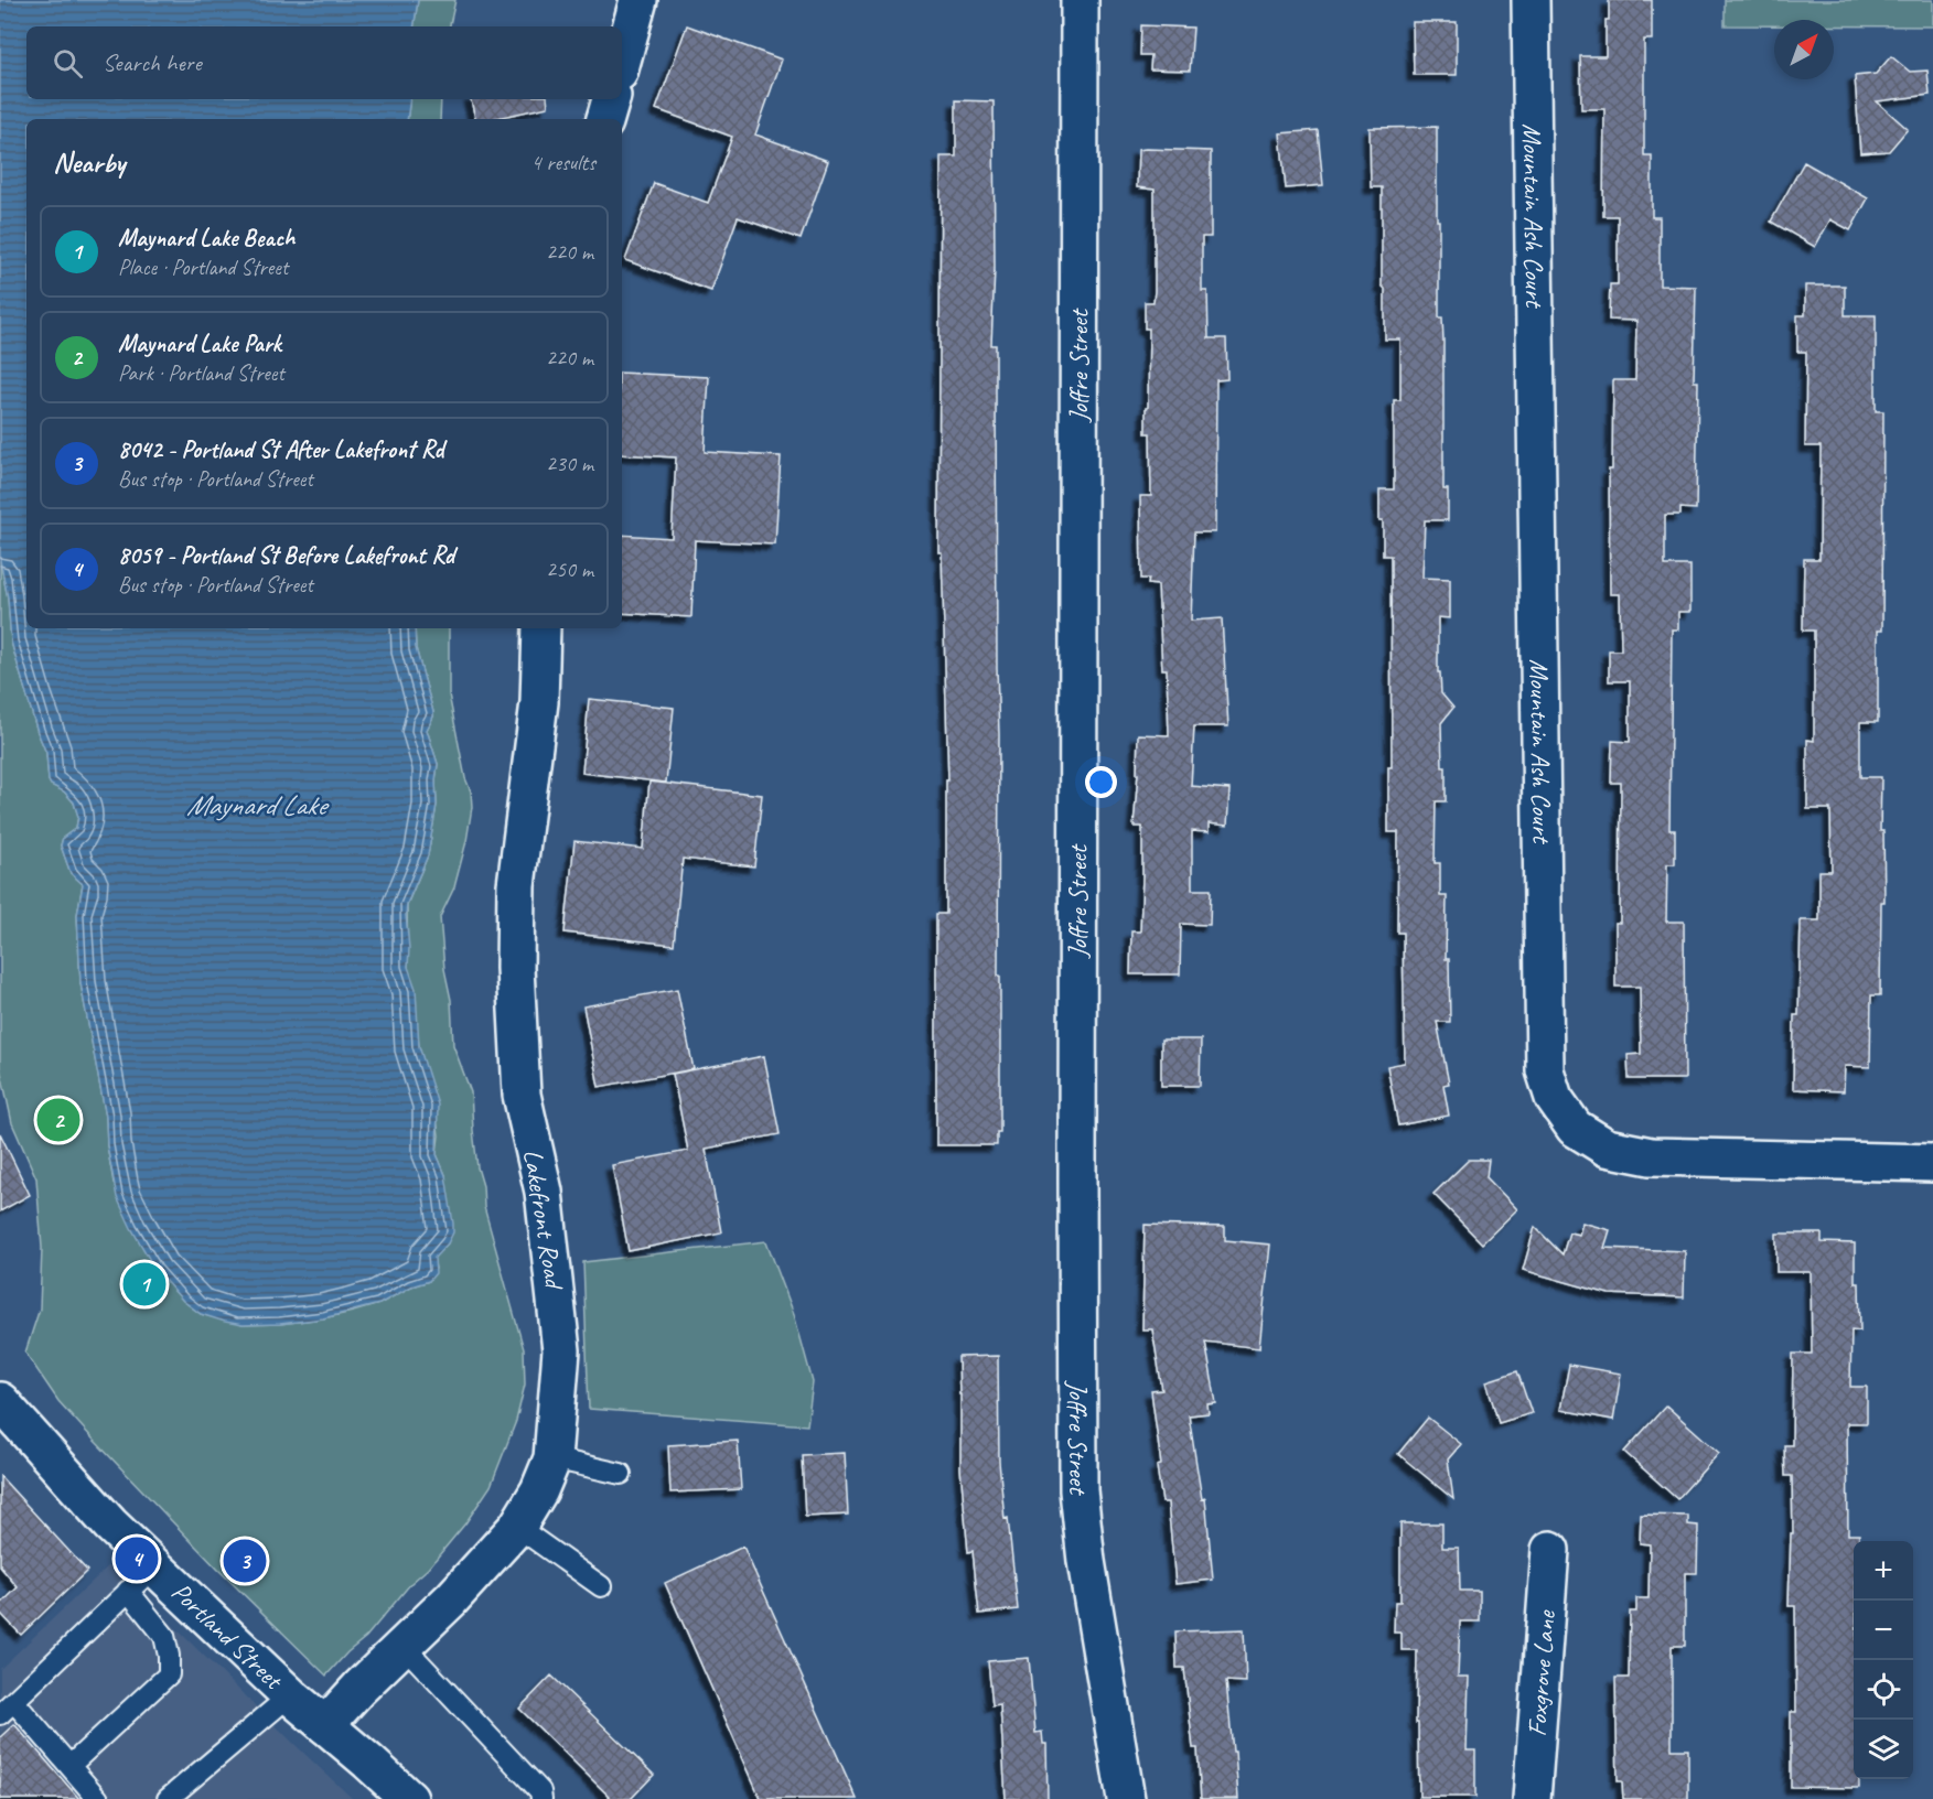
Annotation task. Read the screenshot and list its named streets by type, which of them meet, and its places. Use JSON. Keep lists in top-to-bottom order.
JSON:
{
  "streets": {
    "street": [
      "Mountain Ash Court",
      "Joffre Street",
      "Lakefront Road",
      "Portland Street",
      "Foxgrove Lane"
    ]
  },
  "crossings": [
    ["Lakefront Road", "Portland Street"]
  ],
  "water": ["Maynard Lake"],
  "north": "top right",
  "page": {
    "search": "Search here",
    "heading": ["Nearby", "4 results"],
    "list": [
      {
        "mark": "1",
        "name": "Maynard Lake Beach",
        "note": "Place · Portland Street",
        "value": "220 m"
      },
      {
        "mark": "2",
        "name": "Maynard Lake Park",
        "note": "Park · Portland Street",
        "value": "220 m"
      },
      {
        "mark": "3",
        "name": "8042 - Portland St After Lakefront Rd",
        "note": "Bus stop · Portland Street",
        "value": "230 m"
      },
      {
        "mark": "4",
        "name": "8059 - Portland St Before Lakefront Rd",
        "note": "Bus stop · Portland Street",
        "value": "250 m"
      }
    ],
    "pins": [
      "2",
      "1",
      "4",
      "3"
    ],
    "map_buttons": ["+", "−"]
  }
}
